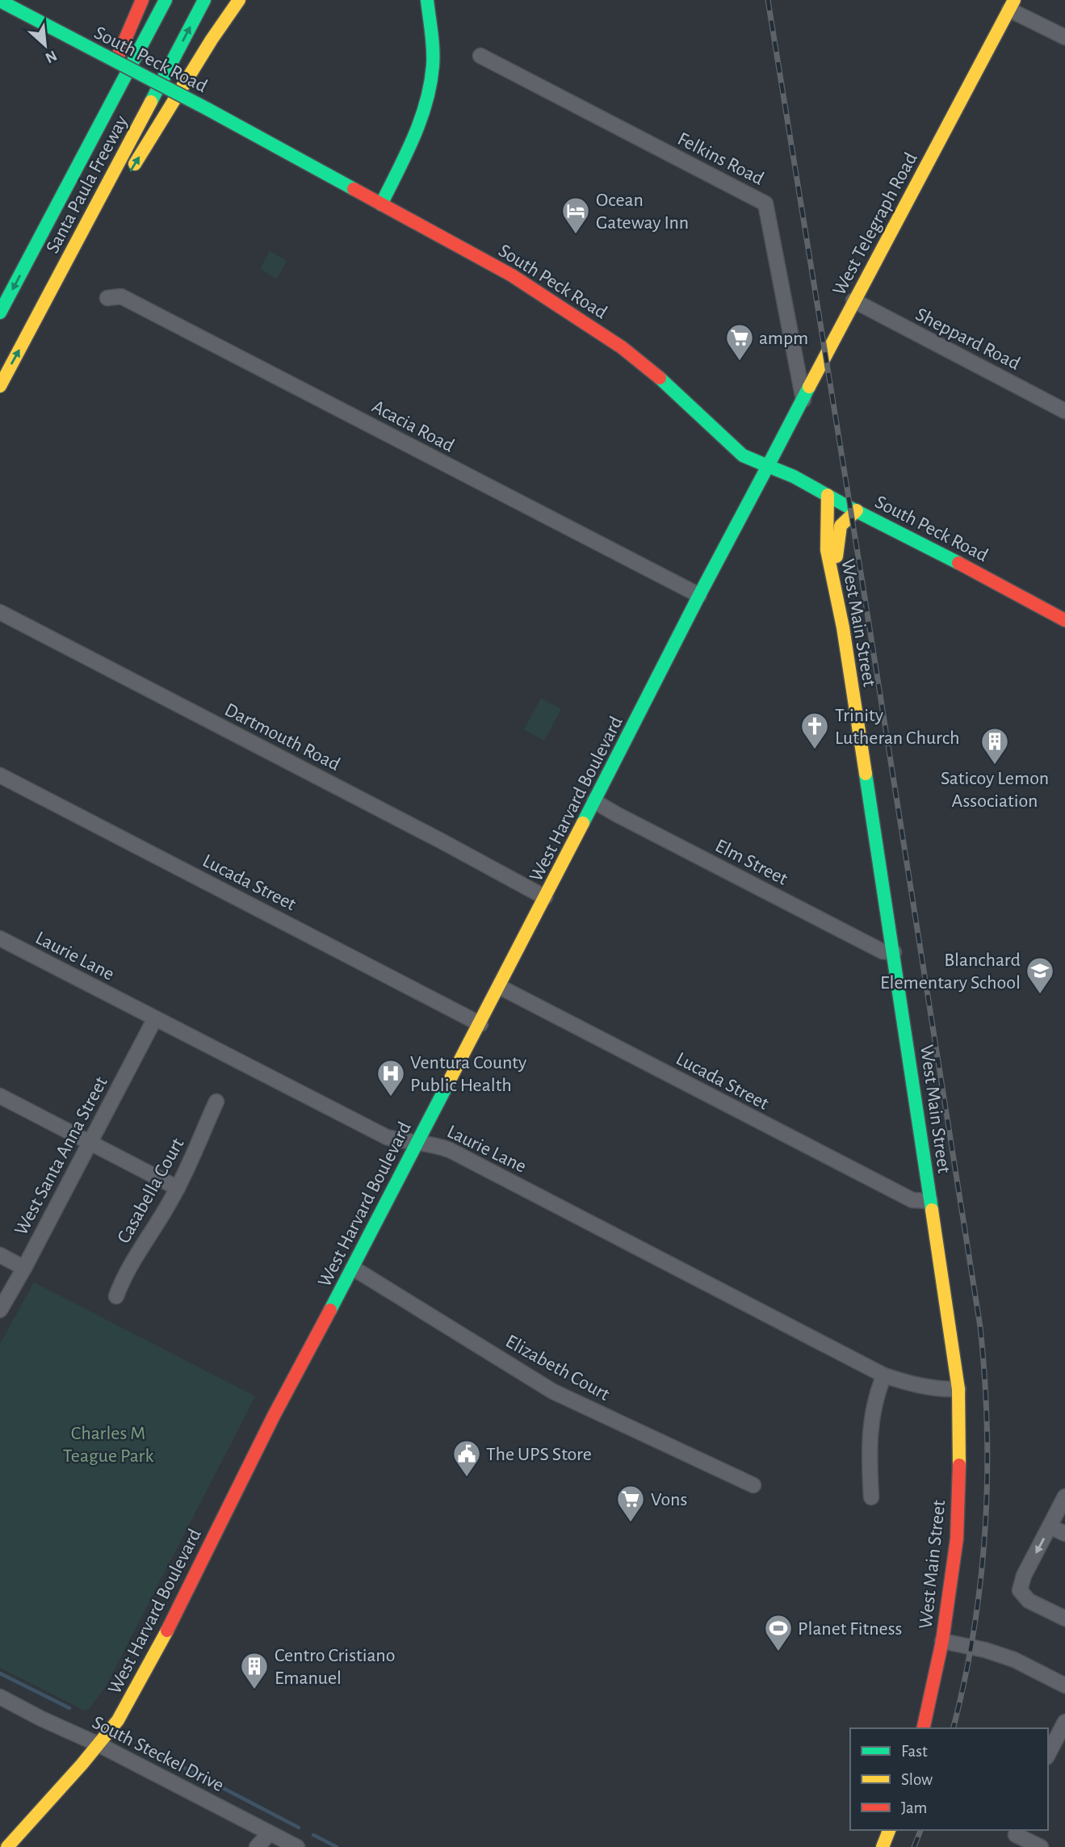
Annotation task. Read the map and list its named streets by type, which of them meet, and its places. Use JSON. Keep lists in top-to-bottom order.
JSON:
{
  "streets": {
    "main road": [
      "South Peck Road",
      "Santa Paula Freeway",
      "West Telegraph Road",
      "West Main Street",
      "West Harvard Boulevard"
    ],
    "street": [
      "Felkins Road",
      "Sheppard Road",
      "Acacia Road",
      "Dartmouth Road",
      "Elm Street",
      "Lucada Street",
      "Laurie Lane",
      "West Santa Anna Street",
      "Casabella Court",
      "Elizabeth Court",
      "South Steckel Drive"
    ]
  },
  "crossings": [
    ["South Peck Road", "West Telegraph Road"],
    ["South Peck Road", "West Main Street"],
    ["South Peck Road", "West Harvard Boulevard"],
    ["Felkins Road", "West Telegraph Road"],
    ["West Telegraph Road", "Sheppard Road"],
    ["West Telegraph Road", "West Harvard Boulevard"],
    ["Acacia Road", "West Harvard Boulevard"],
    ["West Main Street", "Elm Street"],
    ["West Main Street", "Lucada Street"],
    ["West Main Street", "Laurie Lane"],
    ["Dartmouth Road", "West Harvard Boulevard"],
    ["West Harvard Boulevard", "Elm Street"],
    ["West Harvard Boulevard", "Lucada Street"],
    ["West Harvard Boulevard", "Laurie Lane"],
    ["West Harvard Boulevard", "Elizabeth Court"],
    ["West Harvard Boulevard", "South Steckel Drive"],
    ["Laurie Lane", "West Santa Anna Street"]
  ],
  "parks": ["Charles M Teague Park"],
  "places": {
    "hotel": ["Ocean Gateway Inn"],
    "supermarket": ["ampm", "Vons"],
    "church": ["Trinity Lutheran Church"],
    "building": ["Saticoy Lemon Association", "Centro Cristiano Emanuel"],
    "school or university": ["Blanchard Elementary School"],
    "hospital": ["Ventura County Public Health"],
    "public building": ["The UPS Store"],
    "sports": ["Planet Fitness"]
  },
  "legend": ["Fast", "Slow", "Jam"],
  "north": "bottom right"
}
